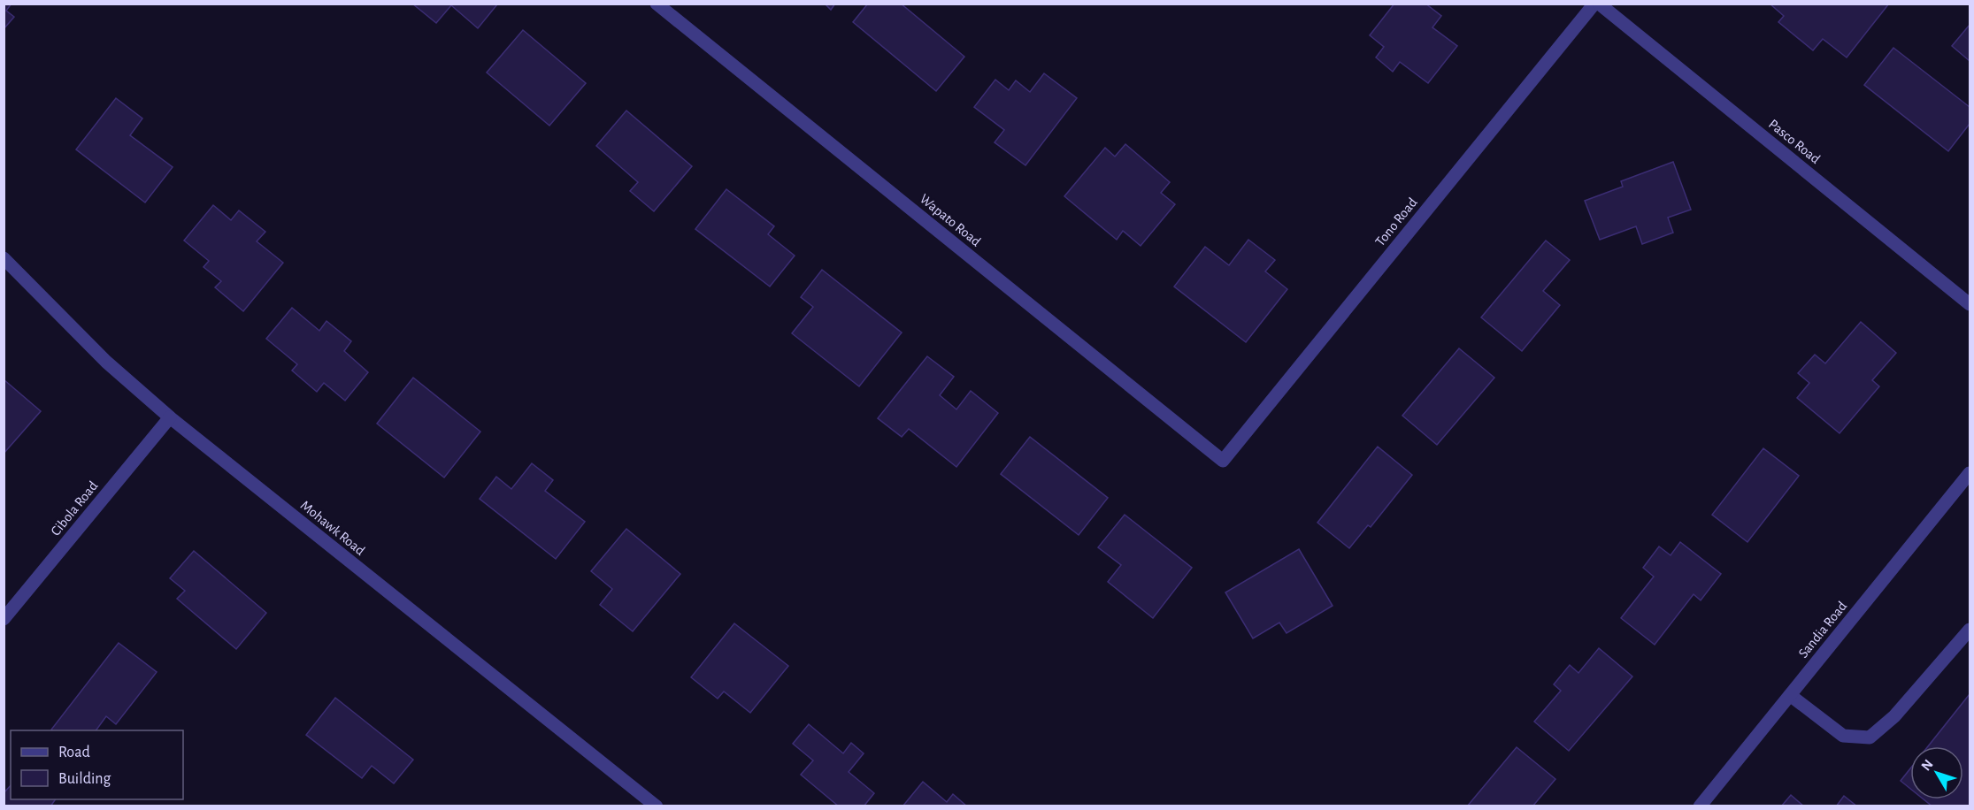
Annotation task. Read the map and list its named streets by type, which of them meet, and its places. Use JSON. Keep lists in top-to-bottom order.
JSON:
{
  "streets": {
    "street": [
      "Pasco Road",
      "Wapato Road",
      "Tono Road",
      "Cibola Road",
      "Mohawk Road",
      "Sandia Road"
    ]
  },
  "crossings": [
    ["Wapato Road", "Tono Road"],
    ["Cibola Road", "Mohawk Road"]
  ],
  "legend": ["Road", "Building"],
  "north": "top left"
}
